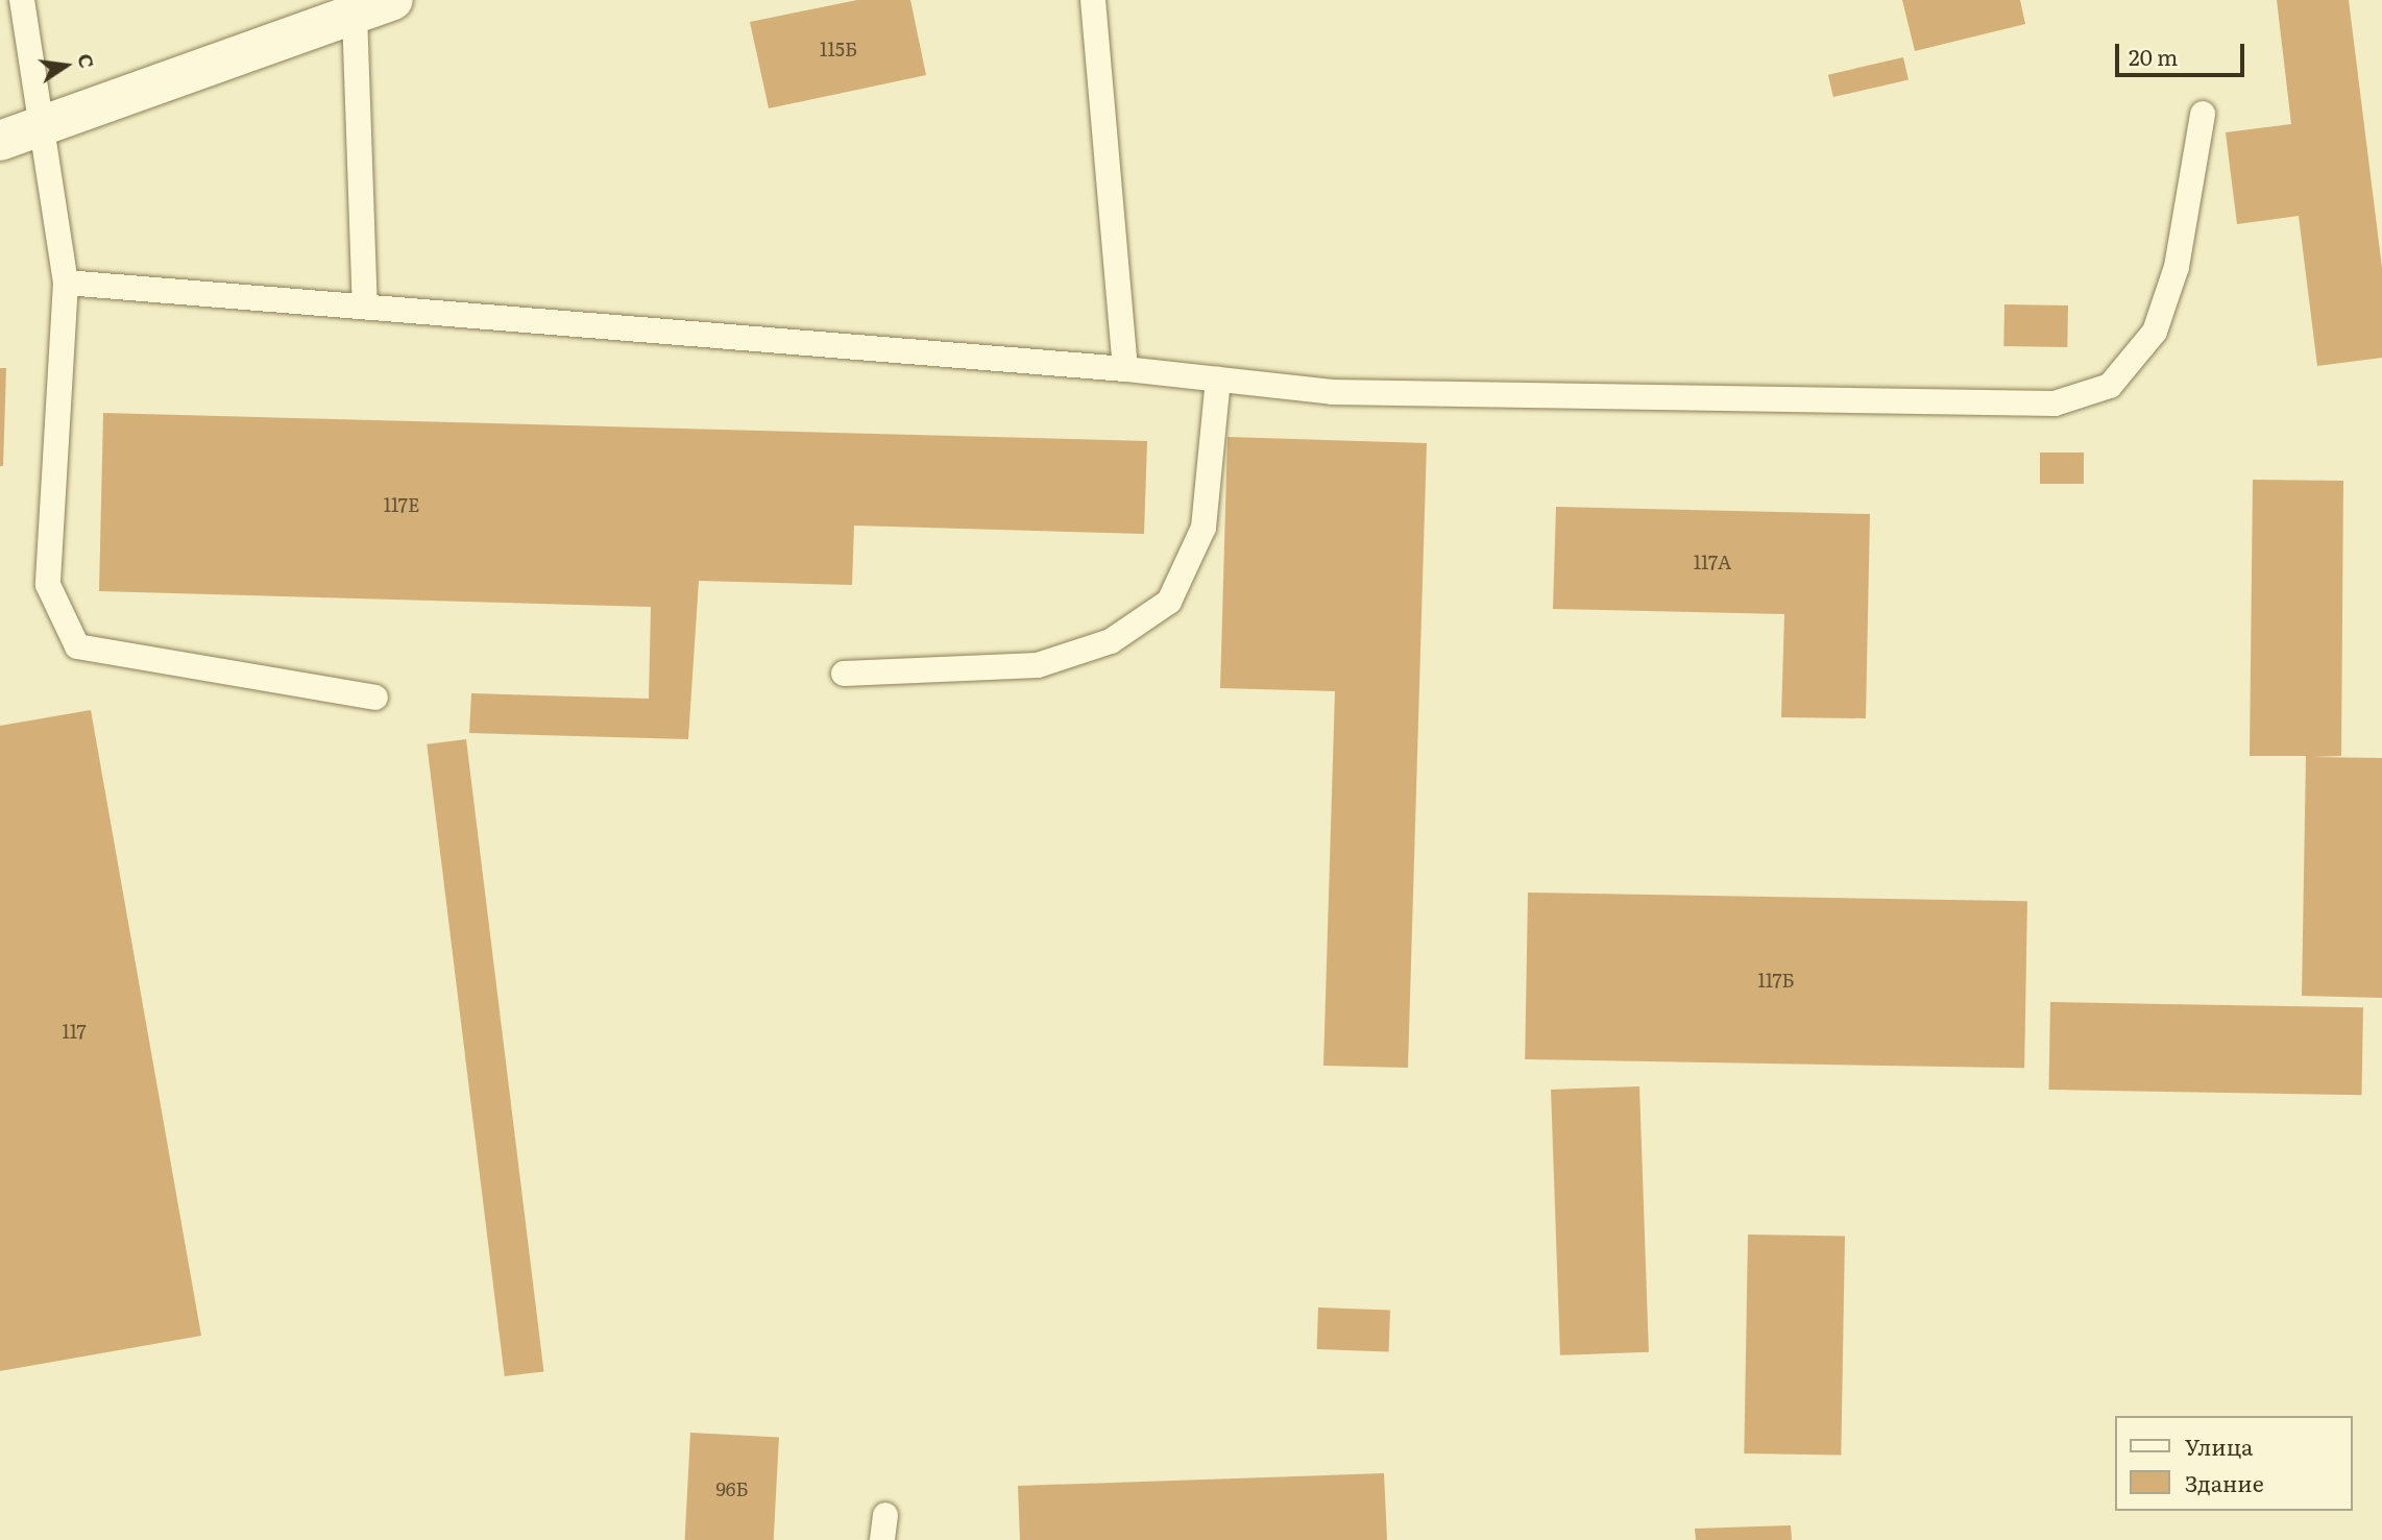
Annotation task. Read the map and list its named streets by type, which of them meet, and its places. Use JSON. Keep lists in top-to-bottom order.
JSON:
{
  "house_numbers": [
    "115Б",
    "117Е",
    "117А",
    "117Б",
    "117",
    "96Б"
  ],
  "legend": ["Улица", "Здание"],
  "scale_bar": "20 m",
  "north": "right"
}
